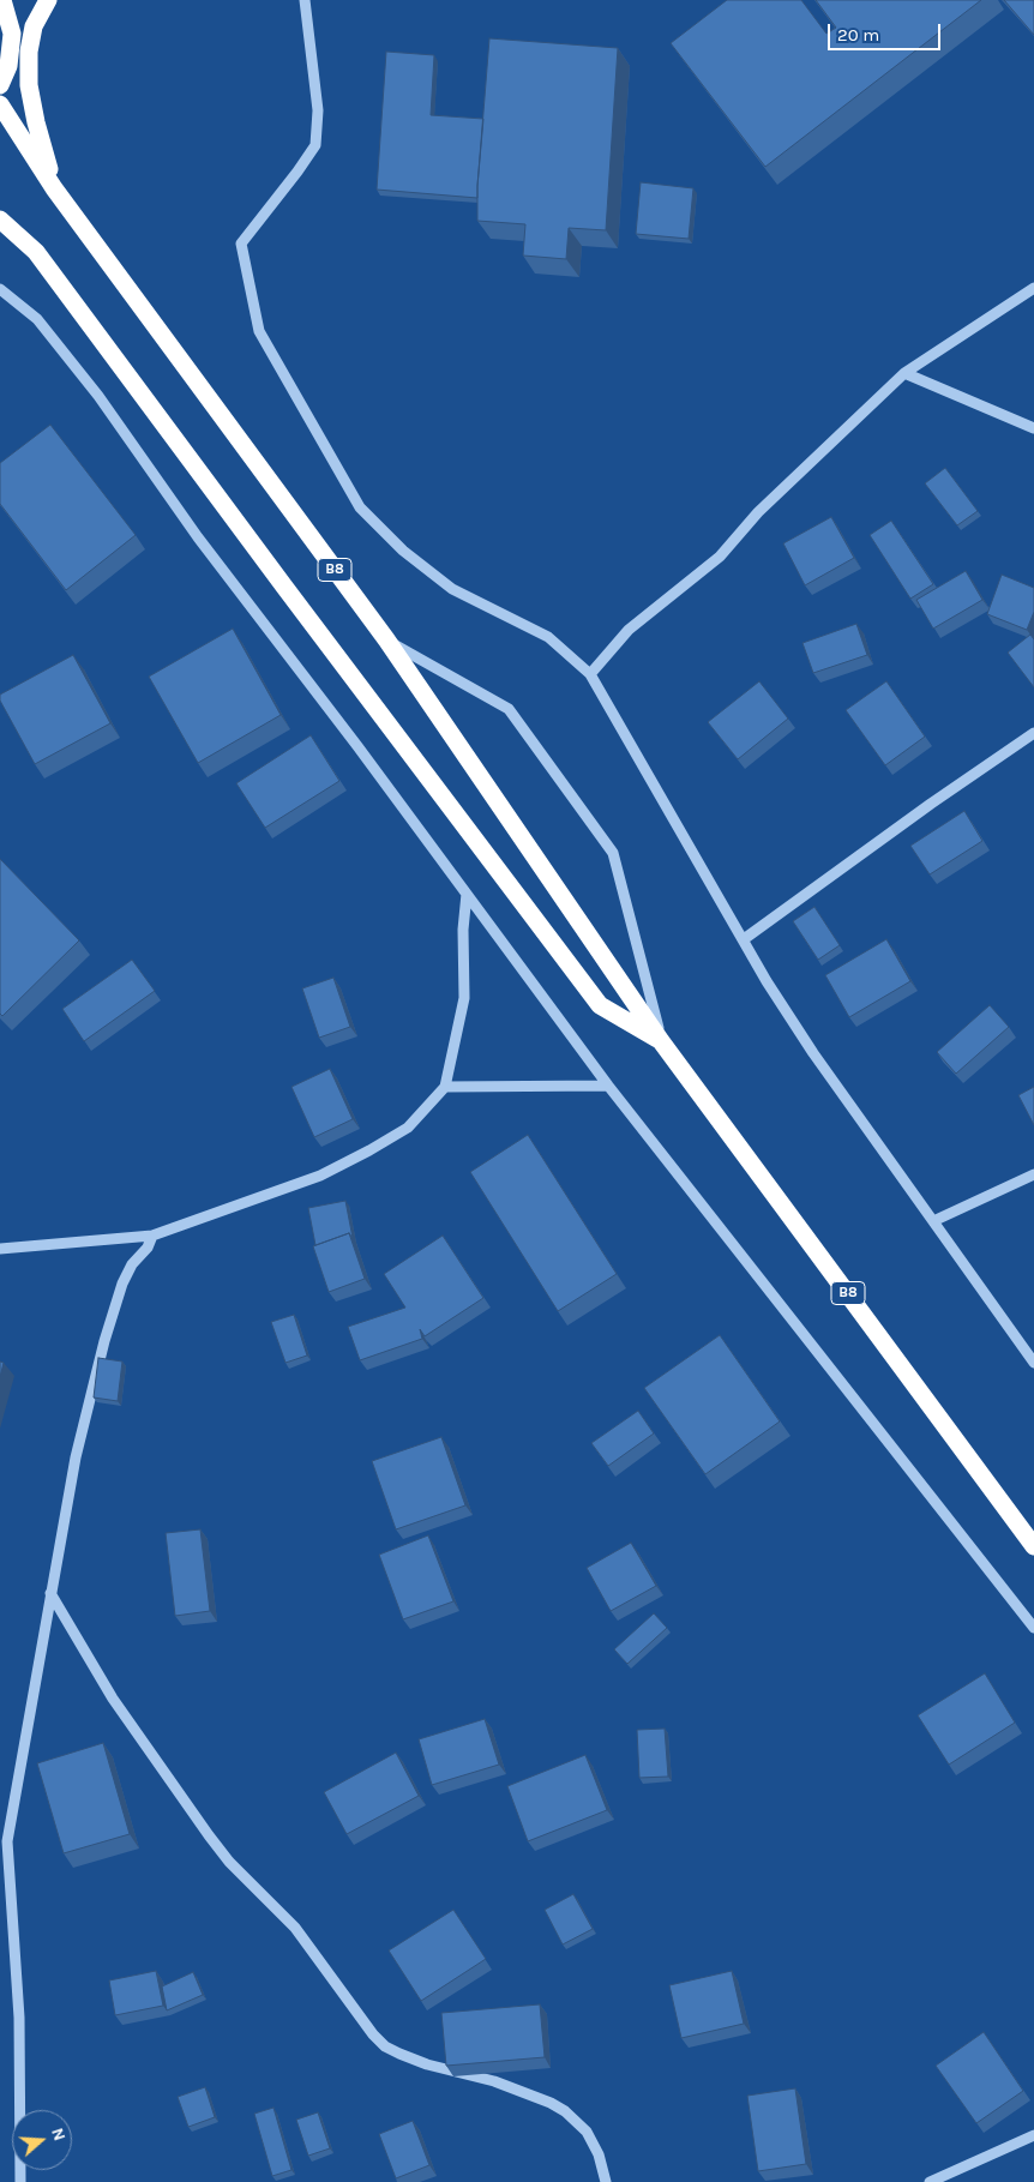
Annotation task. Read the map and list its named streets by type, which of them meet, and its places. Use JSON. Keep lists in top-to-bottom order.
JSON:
{
  "streets": {
    "highway": ["B8"]
  },
  "scale_bar": "20 m",
  "north": "right"
}
